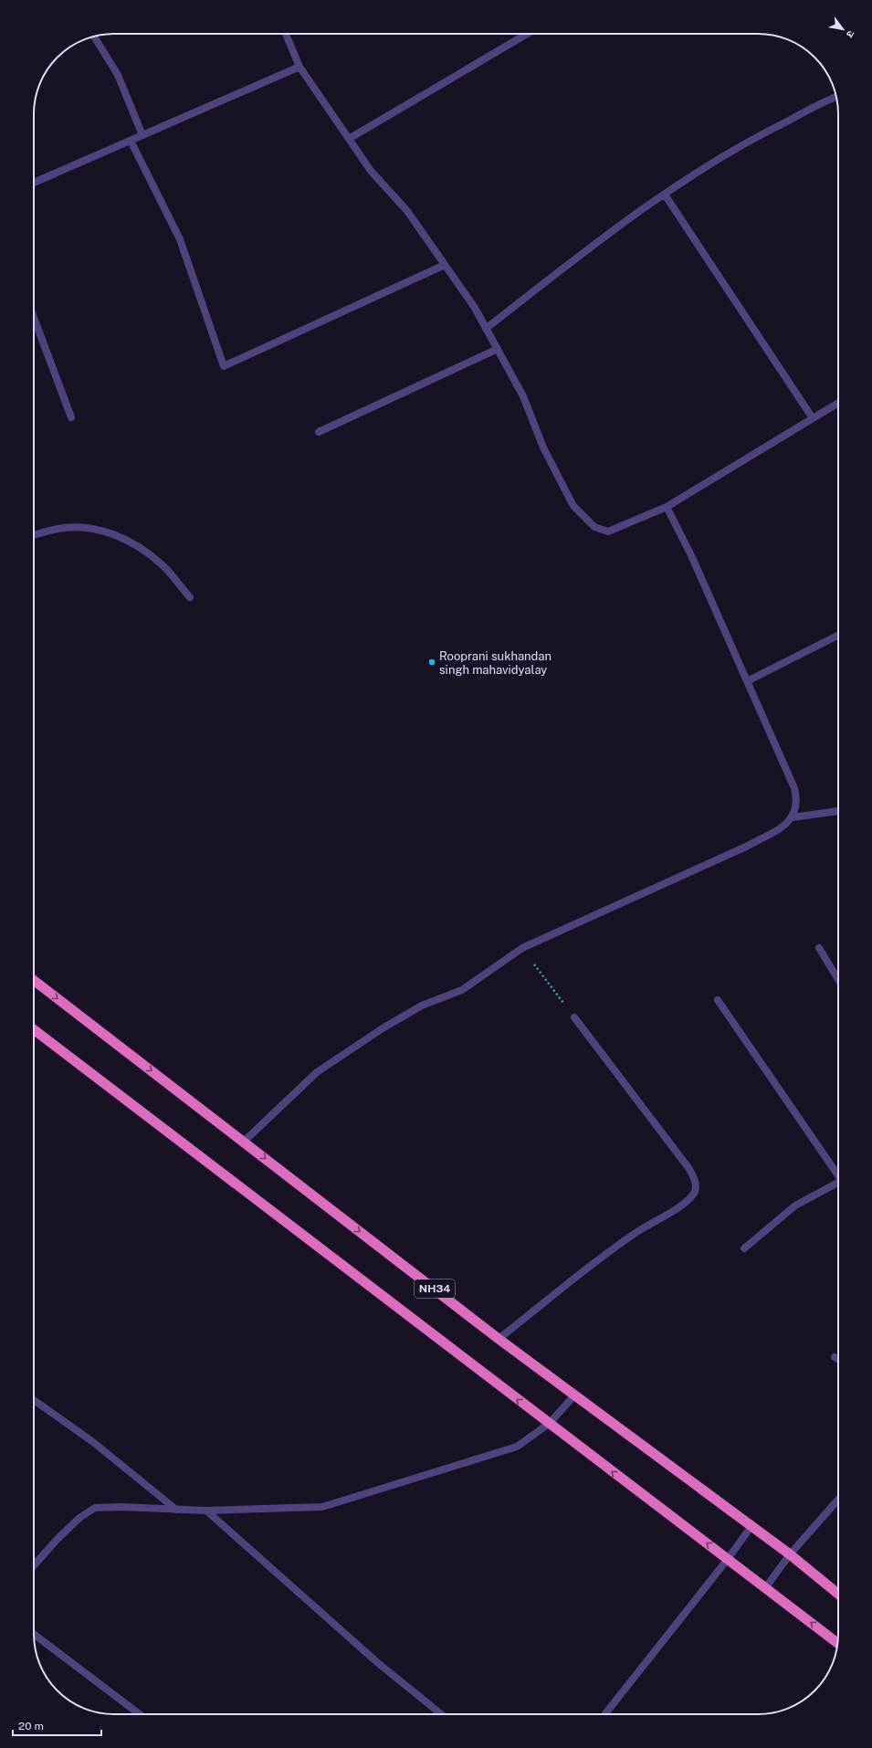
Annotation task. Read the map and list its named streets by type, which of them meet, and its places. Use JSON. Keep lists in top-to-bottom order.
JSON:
{
  "streets": {
    "highway": ["NH34"]
  },
  "places": ["Rooprani sukhandan singh mahavidyalay"],
  "scale_bar": "20 m",
  "north": "bottom right"
}
